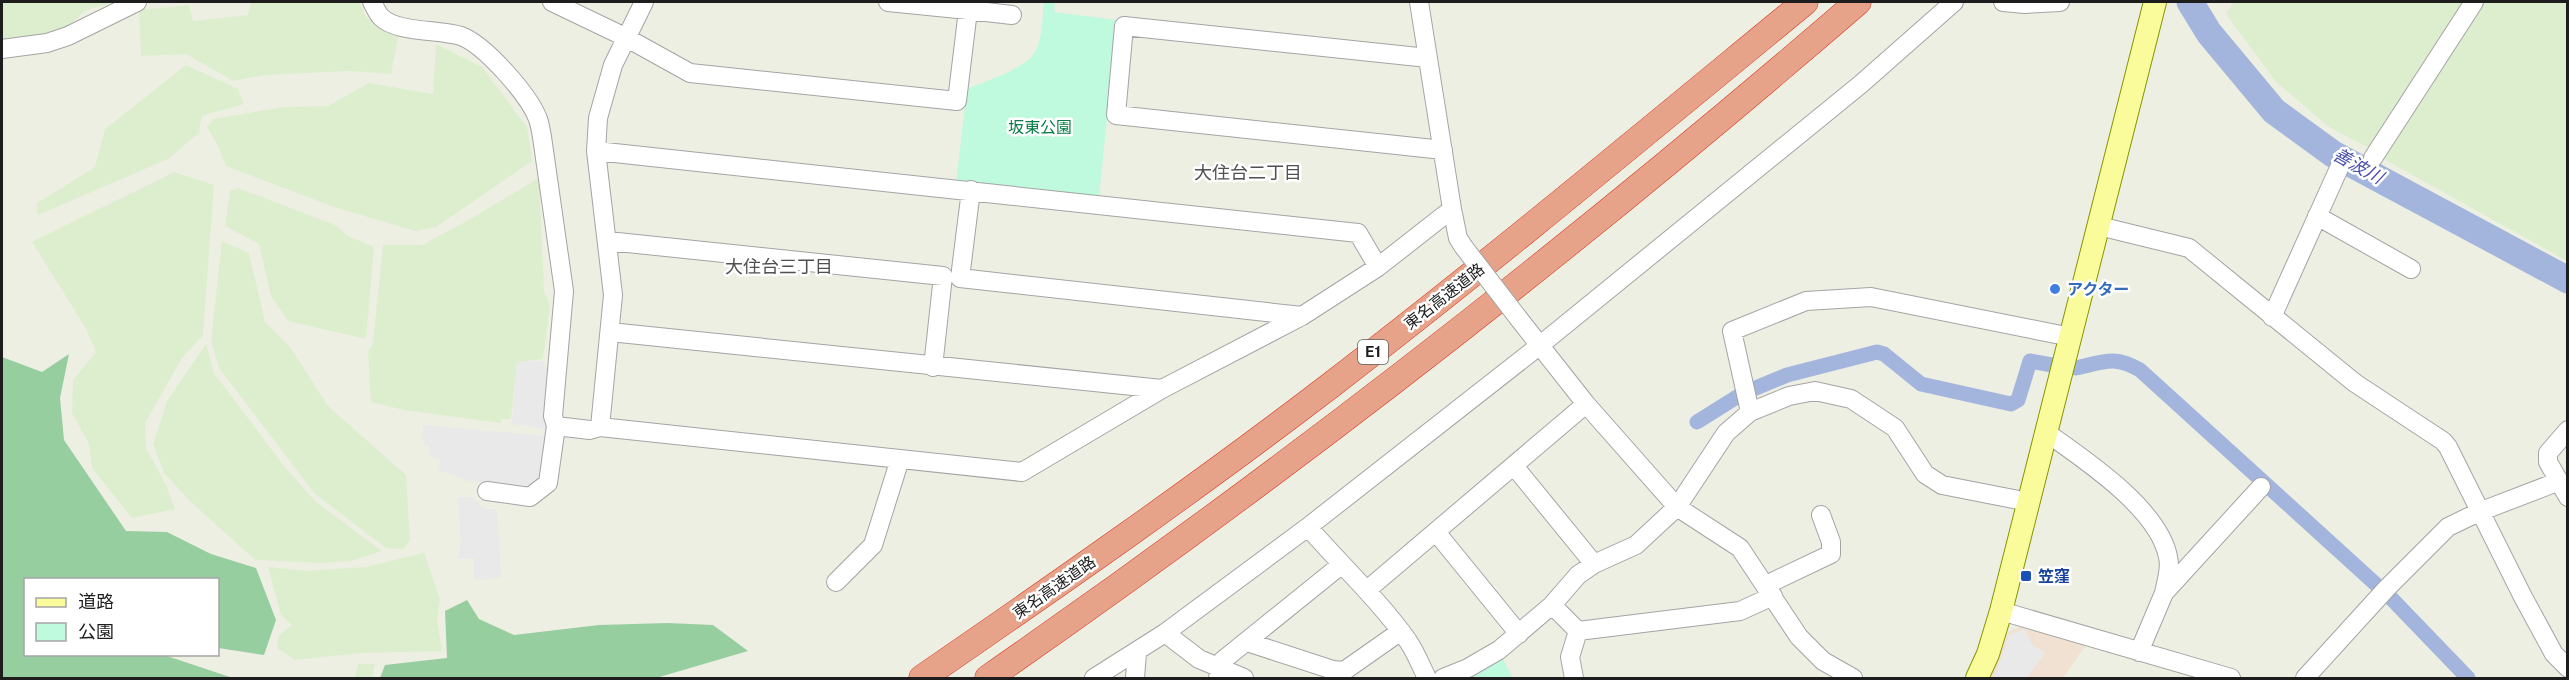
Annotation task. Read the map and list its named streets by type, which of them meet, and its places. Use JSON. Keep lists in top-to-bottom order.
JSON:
{
  "streets": {
    "highway": ["東名高速道路", "E1"]
  },
  "districts": ["大住台二丁目", "大住台三丁目"],
  "water": ["善波川"],
  "parks": ["坂東公園"],
  "places": {
    "other": ["アクター"],
    "transit": ["笠窪"]
  },
  "legend": ["道路", "公園"]
}
